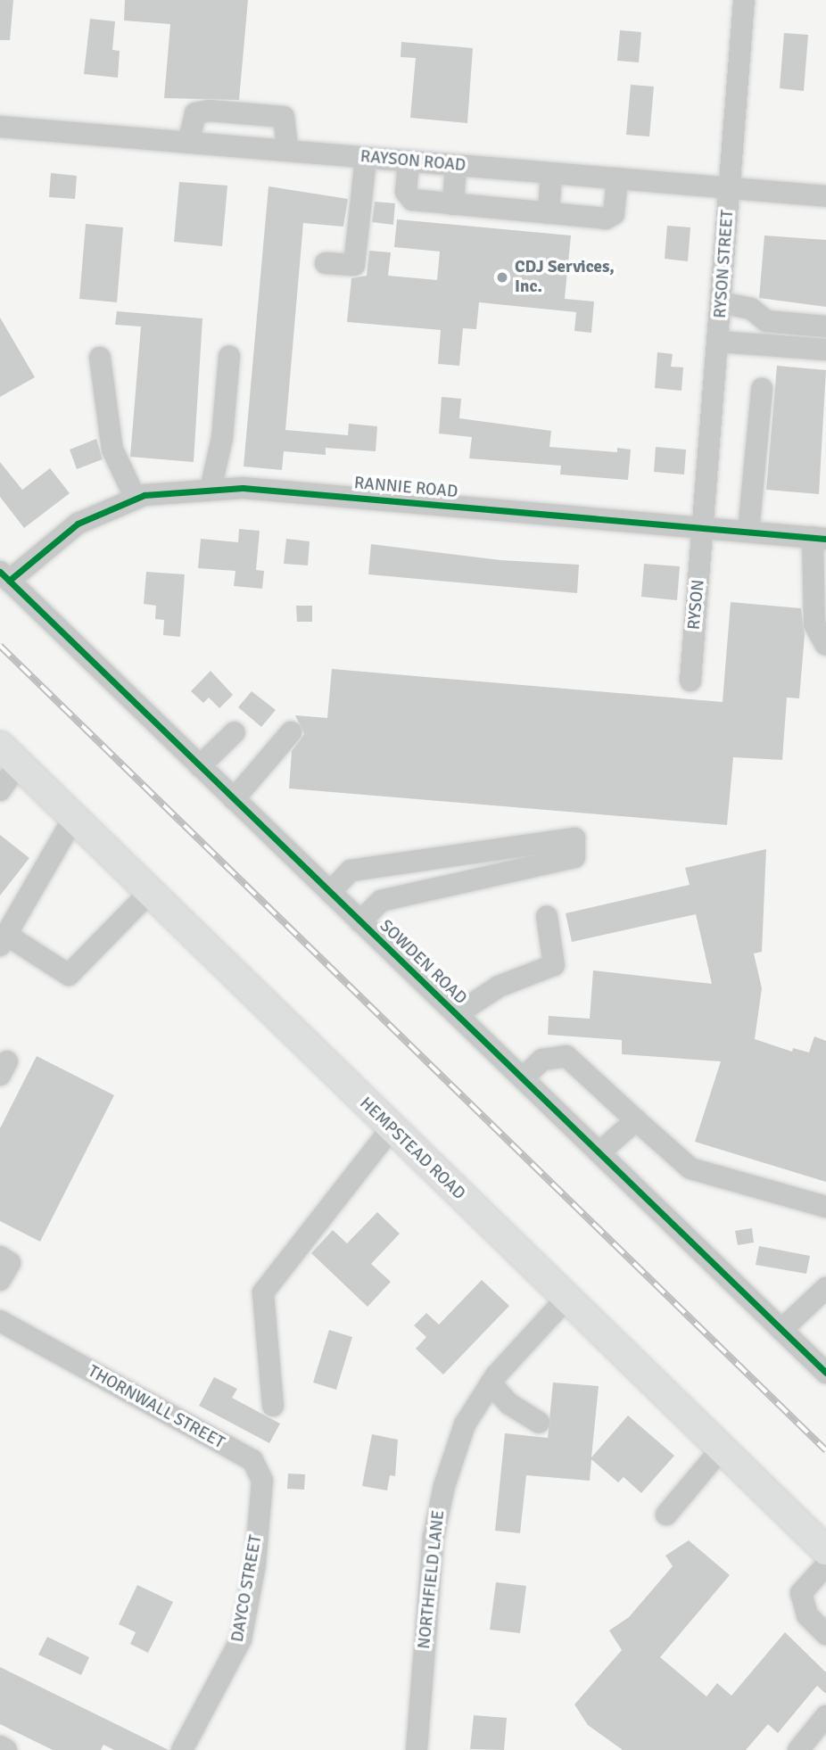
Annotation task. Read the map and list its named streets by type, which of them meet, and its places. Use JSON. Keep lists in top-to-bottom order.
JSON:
{
  "streets": {
    "main road": ["HEMPSTEAD ROAD"],
    "street": [
      "RAYSON ROAD",
      "RYSON STREET",
      "RANNIE ROAD",
      "RYSON",
      "SOWDEN ROAD",
      "THORNWALL STREET",
      "NORTHFIELD LANE",
      "DAYCO STREET"
    ]
  },
  "crossings": [
    ["RAYSON ROAD", "RYSON STREET"],
    ["RYSON STREET", "RANNIE ROAD"],
    ["RYSON STREET", "RYSON"],
    ["RANNIE ROAD", "RYSON"],
    ["RANNIE ROAD", "SOWDEN ROAD"],
    ["HEMPSTEAD ROAD", "NORTHFIELD LANE"],
    ["THORNWALL STREET", "DAYCO STREET"]
  ],
  "places": ["CDJ Services, Inc."]
}
